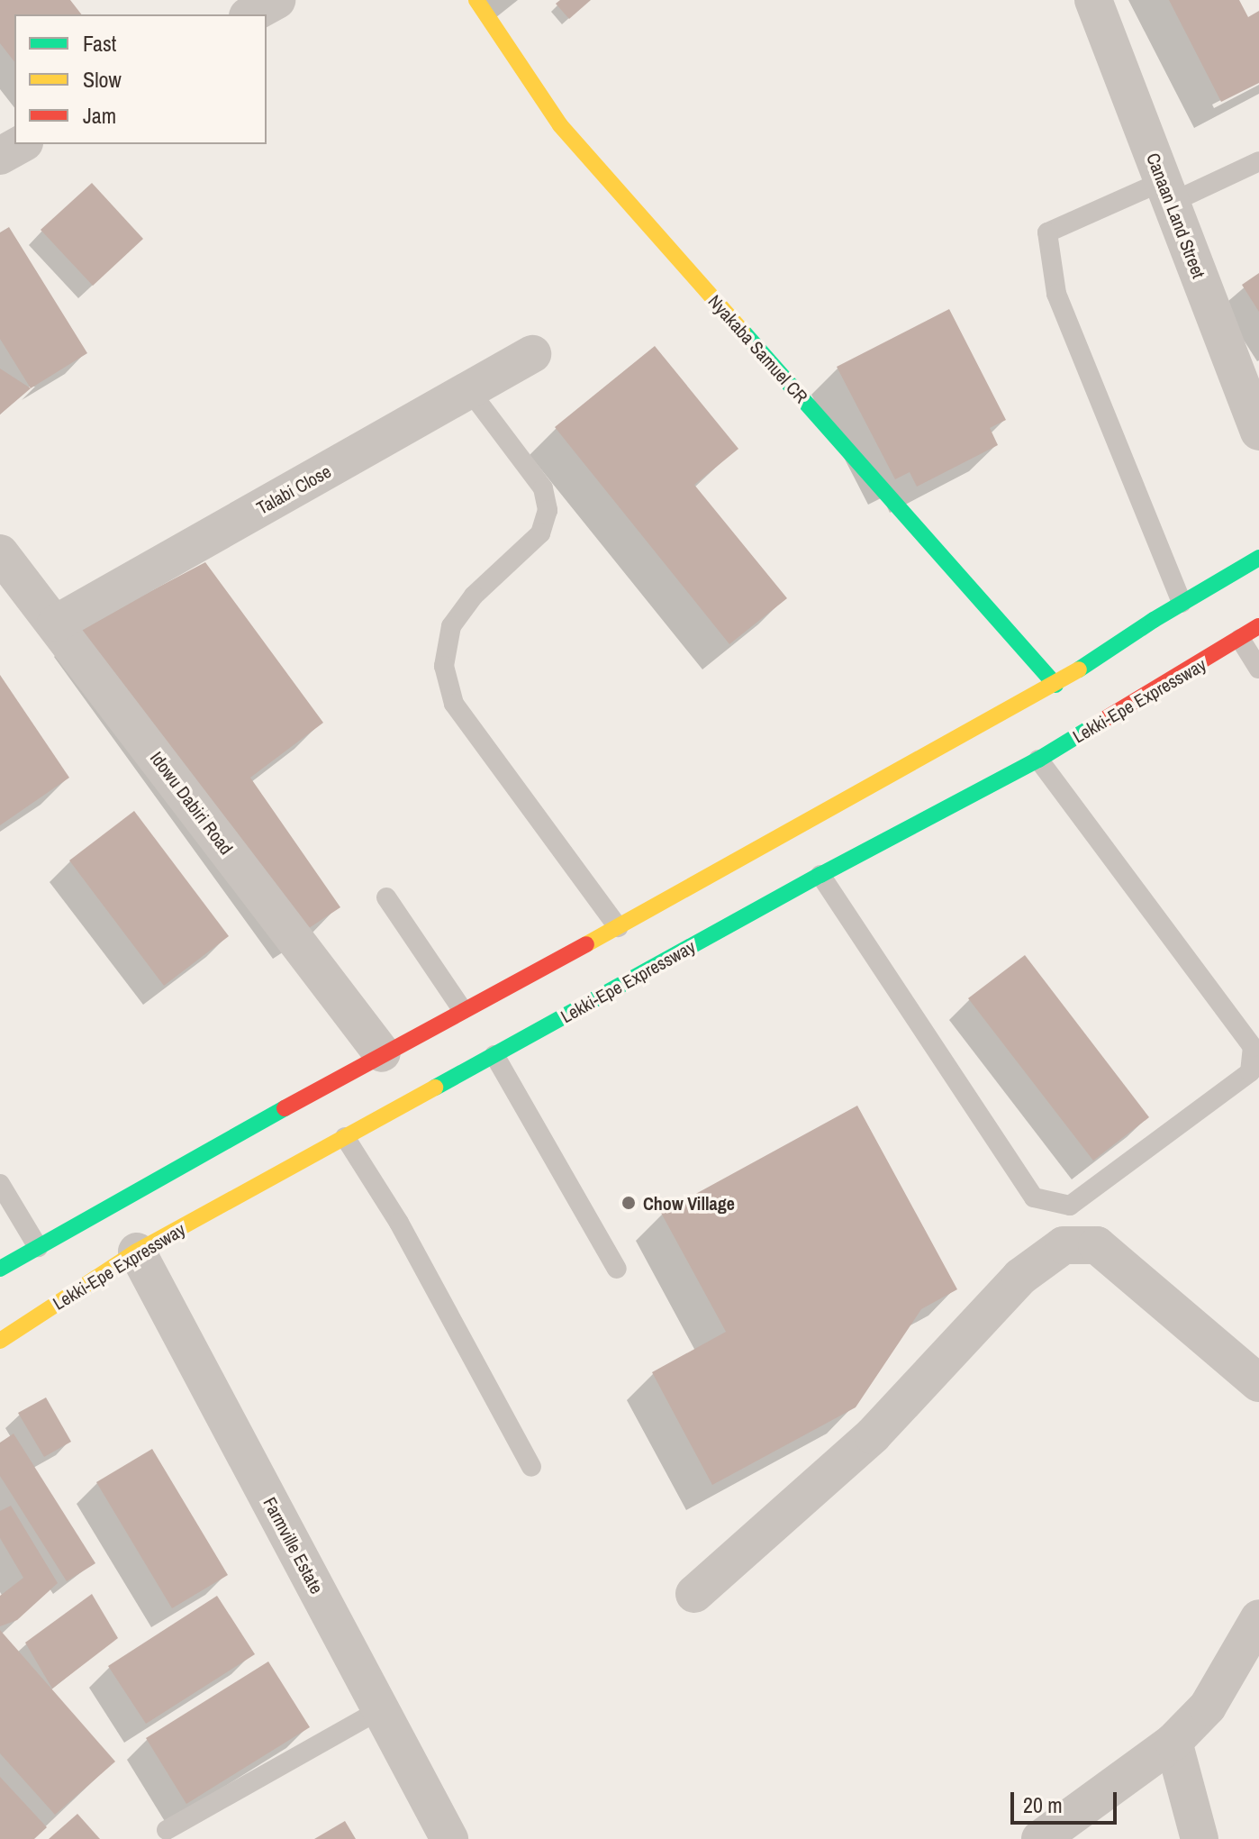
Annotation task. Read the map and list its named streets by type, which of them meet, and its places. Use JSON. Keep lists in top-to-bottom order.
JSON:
{
  "streets": {
    "main road": ["Nyakaba Samuel CR", "Lekki-Epe Expressway"],
    "street": [
      "Canaan Land Street",
      "Talabi Close",
      "Idowu Dabiri Road",
      "Farmville Estate"
    ]
  },
  "crossings": [
    ["Talabi Close", "Idowu Dabiri Road"],
    ["Lekki-Epe Expressway", "Farmville Estate"]
  ],
  "places": ["Chow Village"],
  "legend": ["Fast", "Slow", "Jam"],
  "scale_bar": "20 m"
}
